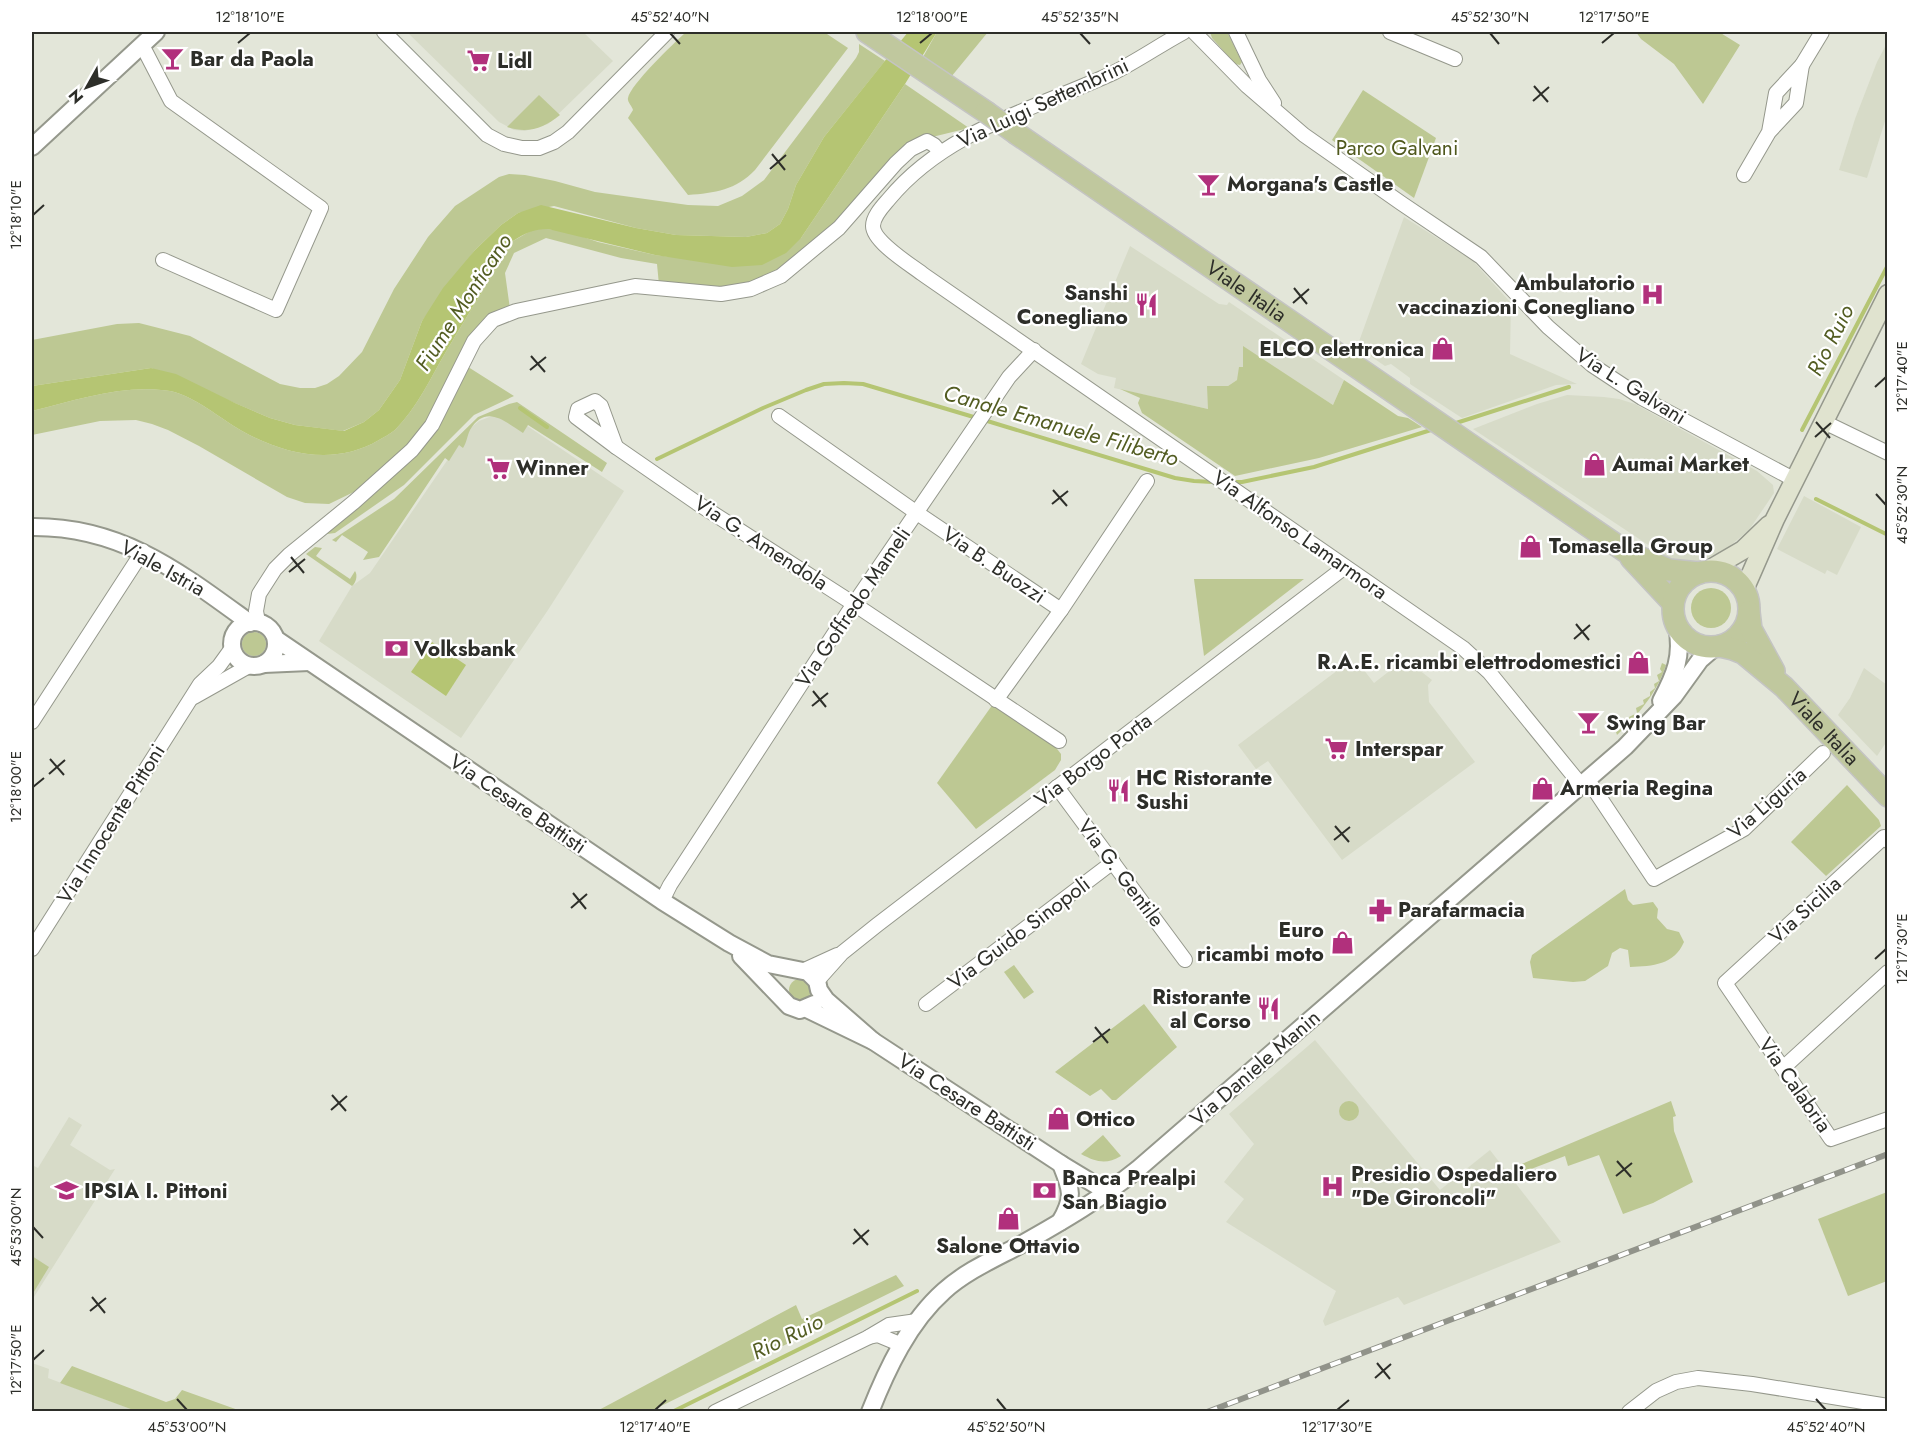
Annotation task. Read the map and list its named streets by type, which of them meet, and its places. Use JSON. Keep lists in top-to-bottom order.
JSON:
{
  "streets": {
    "main road": ["Viale Italia"],
    "street": [
      "Via Luigi Settembrini",
      "Via L. Galvani",
      "Via Alfonso Lamarmora",
      "Via G. Amendola",
      "Via B. Buozzi",
      "Viale Istria",
      "Via Goffredo Mameli",
      "Via Borgo Porta",
      "Via Liguria",
      "Via Cesare Battisti",
      "Via Innocente Pittoni",
      "Via G. Gentile",
      "Via Sicilia",
      "Via Guido Sinopoli",
      "Via Daniele Manin",
      "Via Calabria"
    ]
  },
  "crossings": [
    ["Via Luigi Settembrini", "Via Alfonso Lamarmora"],
    ["Via Luigi Settembrini", "Viale Istria"],
    ["Via Luigi Settembrini", "Via Cesare Battisti"],
    ["Via Luigi Settembrini", "Via Innocente Pittoni"],
    ["Viale Italia", "Via Daniele Manin"],
    ["Via Alfonso Lamarmora", "Via Goffredo Mameli"],
    ["Via Alfonso Lamarmora", "Via Borgo Porta"],
    ["Via Alfonso Lamarmora", "Via Liguria"],
    ["Via Alfonso Lamarmora", "Via Daniele Manin"],
    ["Via G. Amendola", "Via Goffredo Mameli"],
    ["Via B. Buozzi", "Via Goffredo Mameli"],
    ["Viale Istria", "Via Cesare Battisti"],
    ["Viale Istria", "Via Innocente Pittoni"],
    ["Via Goffredo Mameli", "Via Cesare Battisti"],
    ["Via Borgo Porta", "Via Cesare Battisti"],
    ["Via Borgo Porta", "Via G. Gentile"],
    ["Via Liguria", "Via Daniele Manin"],
    ["Via Cesare Battisti", "Via Innocente Pittoni"],
    ["Via Cesare Battisti", "Via Daniele Manin"],
    ["Via G. Gentile", "Via Guido Sinopoli"],
    ["Via Sicilia", "Via Calabria"]
  ],
  "water": ["Fiume Monticano", "Rio Ruio", "Canale Emanuele Filiberto"],
  "parks": ["Parco Galvani"],
  "places": {
    "bar": ["Bar da Paola", "Morgana's Castle", "Swing Bar"],
    "supermarket": ["Lidl", "Winner", "Interspar"],
    "hospital": ["Ambulatorio vaccinazioni Conegliano", "Presidio Ospedaliero \"De Gironcoli\""],
    "restaurant": ["Sanshi Conegliano", "HC Ristorante Sushi", "Ristorante al Corso"],
    "shop": [
      "ELCO elettronica",
      "Aumai Market",
      "Tomasella Group",
      "R.A.E. ricambi elettrodomestici",
      "Armeria Regina",
      "Euro ricambi moto",
      "Ottico",
      "Salone Ottavio"
    ],
    "bank": ["Volksbank", "Banca Prealpi San Biagio"],
    "pharmacy": ["Parafarmacia"],
    "school or university": ["IPSIA I. Pittoni"]
  },
  "north": "bottom left",
  "coordinates": [
    "12°18'10\"E",
    "45°52'40\"N",
    "12°18'00\"E",
    "45°52'35\"N",
    "45°52'30\"N",
    "12°17'50\"E",
    "12°17'40\"E",
    "12°17'30\"E",
    "45°53'00\"N",
    "45°52'50\"N"
  ]
}
